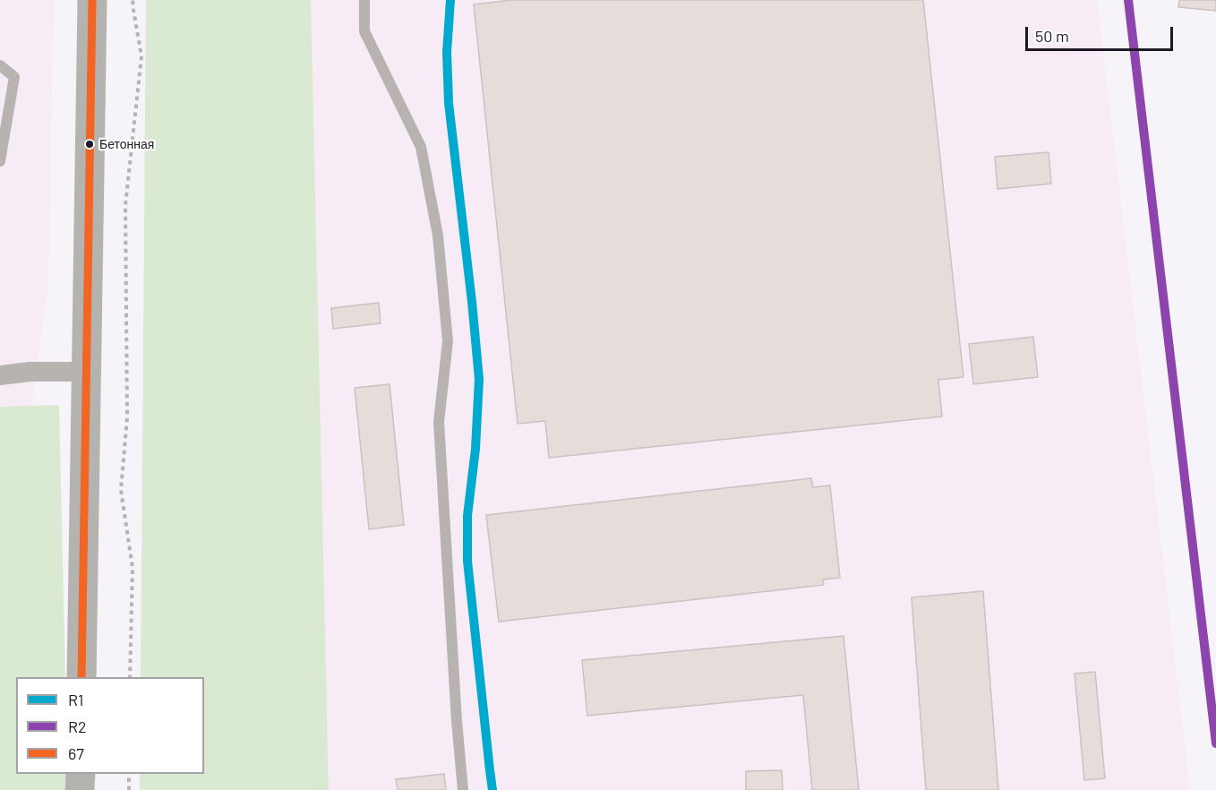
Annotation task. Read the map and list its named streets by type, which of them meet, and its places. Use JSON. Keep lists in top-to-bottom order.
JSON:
{
  "places": ["Бетонная"],
  "lines": ["transit line R1", "transit line R2", "transit line 67"],
  "legend": ["R1", "R2", "67"],
  "scale_bar": "50 m"
}
